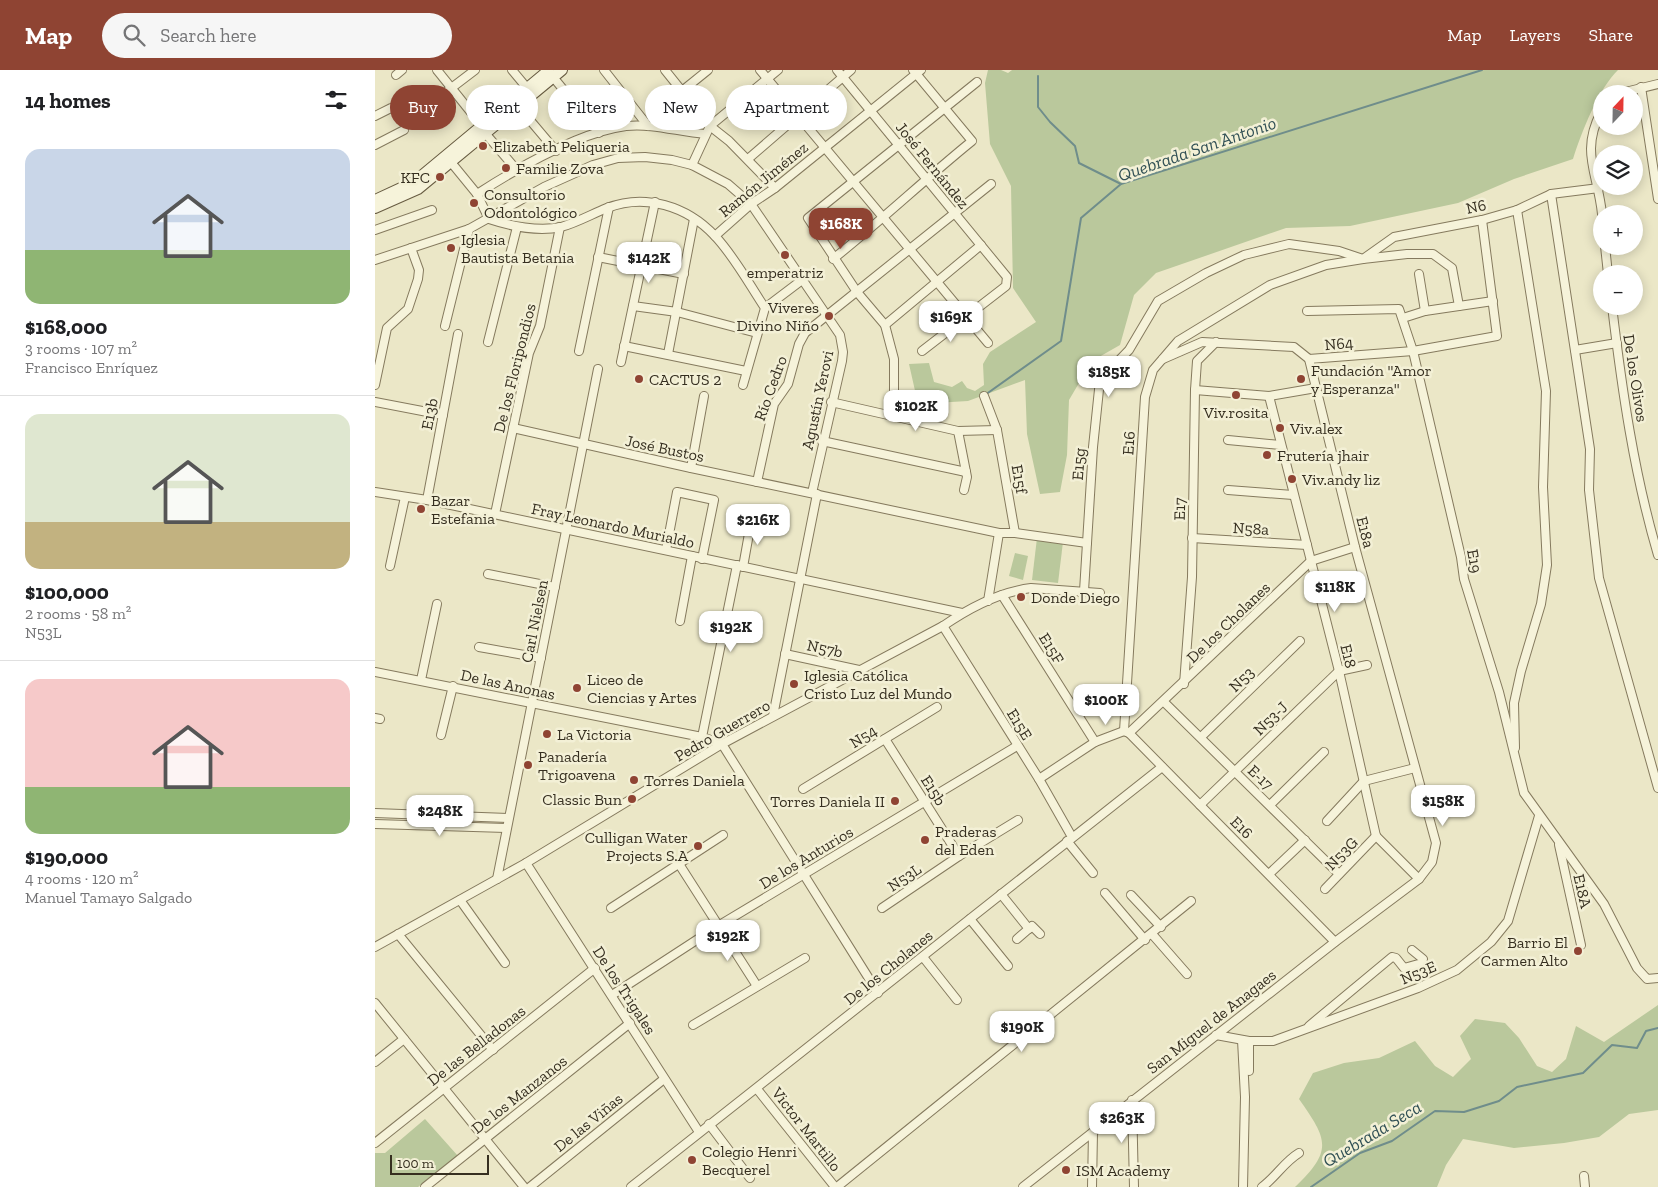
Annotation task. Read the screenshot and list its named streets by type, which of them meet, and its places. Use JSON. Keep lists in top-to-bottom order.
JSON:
{
  "streets": {
    "street": [
      "José Fernández",
      "Ramón Jiménez",
      "N6",
      "N64",
      "De los Floripondios",
      "De los Olivos",
      "Río Cedro",
      "Agustín Yerovi",
      "E13b",
      "E16",
      "José Bustos",
      "E15g",
      "E15f",
      "E17",
      "Fray Leonardo Murialdo",
      "N58a",
      "E18a",
      "E19",
      "Carl Nielsen",
      "De los Cholanes",
      "N57b",
      "E15F",
      "E18",
      "N53",
      "De las Anonas",
      "N53-J",
      "E15E",
      "Pedro Guerrero",
      "N54",
      "E-17",
      "E15b",
      "N53G",
      "De los Anturios",
      "N53L",
      "E18A",
      "N53E",
      "De los Trigales",
      "San Miguel de Anagaes",
      "De las Belladonas",
      "De los Manzanos",
      "De las Viñas",
      "Victor Martillo"
    ]
  },
  "crossings": [
    ["José Fernández", "Ramón Jiménez"],
    ["José Fernández", "Río Cedro"],
    ["Ramón Jiménez", "Agustín Yerovi"],
    ["N6", "E16"],
    ["N6", "E15g"],
    ["N64", "E16"],
    ["N64", "E17"],
    ["N64", "E18a"],
    ["N64", "E19"],
    ["De los Floripondios", "José Bustos"],
    ["De los Floripondios", "Fray Leonardo Murialdo"],
    ["Río Cedro", "Agustín Yerovi"],
    ["Río Cedro", "José Bustos"],
    ["Agustín Yerovi", "José Bustos"],
    ["Agustín Yerovi", "Fray Leonardo Murialdo"],
    ["Agustín Yerovi", "N57b"],
    ["Agustín Yerovi", "Pedro Guerrero"],
    ["E13b", "Fray Leonardo Murialdo"],
    ["E16", "E15g"],
    ["E16", "De los Cholanes"],
    ["E16", "N53-J"],
    ["E16", "San Miguel de Anagaes"],
    ["José Bustos", "E15g"],
    ["José Bustos", "E15f"],
    ["José Bustos", "Carl Nielsen"],
    ["E15g", "Pedro Guerrero"],
    ["E17", "N58a"],
    ["E17", "De los Cholanes"],
    ["Fray Leonardo Murialdo", "Carl Nielsen"],
    ["Fray Leonardo Murialdo", "Pedro Guerrero"],
    ["N58a", "E18"],
    ["E18a", "De los Cholanes"],
    ["E18a", "San Miguel de Anagaes"],
    ["E19", "E18A"],
    ["E19", "N53E"],
    ["Carl Nielsen", "De las Anonas"],
    ["Carl Nielsen", "Pedro Guerrero"],
    ["De los Cholanes", "E18"],
    ["De los Cholanes", "E15E"],
    ["De los Cholanes", "E-17"],
    ["De los Cholanes", "De los Trigales"],
    ["De los Cholanes", "Victor Martillo"],
    ["N57b", "Pedro Guerrero"],
    ["E15F", "Pedro Guerrero"],
    ["E18", "N53-J"],
    ["E18", "N53G"],
    ["N53", "E-17"],
    ["De las Anonas", "Pedro Guerrero"],
    ["N53-J", "E-17"],
    ["E15E", "Pedro Guerrero"],
    ["E15E", "De los Anturios"],
    ["Pedro Guerrero", "De los Trigales"],
    ["N54", "E15b"],
    ["E-17", "N53G"],
    ["E15b", "De los Anturios"],
    ["E15b", "N53L"],
    ["De los Anturios", "De los Trigales"],
    ["N53E", "San Miguel de Anagaes"],
    ["De los Trigales", "De las Belladonas"],
    ["De los Trigales", "De los Manzanos"],
    ["De los Trigales", "De las Viñas"]
  ],
  "water": ["Quebrada San Antonio", "Quebrada Seca"],
  "places": [
    "Elizabeth Peliqueria",
    "Familie Zova",
    "KFC",
    "Consultorio Odontológico",
    "Iglesia Bautista Betania",
    "emperatriz",
    "Viveres Divino Niño",
    "CACTUS 2",
    "Fundación \"Amor y Esperanza\"",
    "Viv.rosita",
    "Viv.alex",
    "Frutería jhair",
    "Viv.andy liz",
    "Bazar Estefania",
    "Donde Diego",
    "Iglesia Católica Cristo Luz del Mundo",
    "Liceo de Ciencias y Artes",
    "La Victoria",
    "Panadería Trigoavena",
    "Torres Daniela",
    "Classic Bun",
    "Torres Daniela II",
    "Praderas del Eden",
    "Culligan Water Projects S.A",
    "Barrio El Carmen Alto",
    "Colegio Henri Becquerel",
    "ISM Academy"
  ],
  "scale_bar": "100 m",
  "north": "top",
  "page": {
    "header": "Map",
    "search": "Search here",
    "nav": ["Map", "Layers", "Share"],
    "heading": "14 homes",
    "map_buttons": ["+", "−"],
    "chip": [
      "Buy",
      "Rent",
      "Filters",
      "New",
      "Apartment"
    ],
    "list": [
      {
        "name": "$168,000",
        "note": "3 rooms · 107 m² · Francisco Enríquez"
      },
      {
        "name": "$100,000",
        "note": "2 rooms · 58 m² · N53L"
      },
      {
        "name": "$190,000",
        "note": "4 rooms · 120 m² · Manuel Tamayo Salgado"
      }
    ],
    "price": [
      "$168K",
      "$142K",
      "$169K",
      "$185K",
      "$102K",
      "$216K",
      "$118K",
      "$192K",
      "$100K",
      "$158K",
      "$248K",
      "$192K",
      "$190K",
      "$263K"
    ],
    "scale": "100 m"
  }
}
